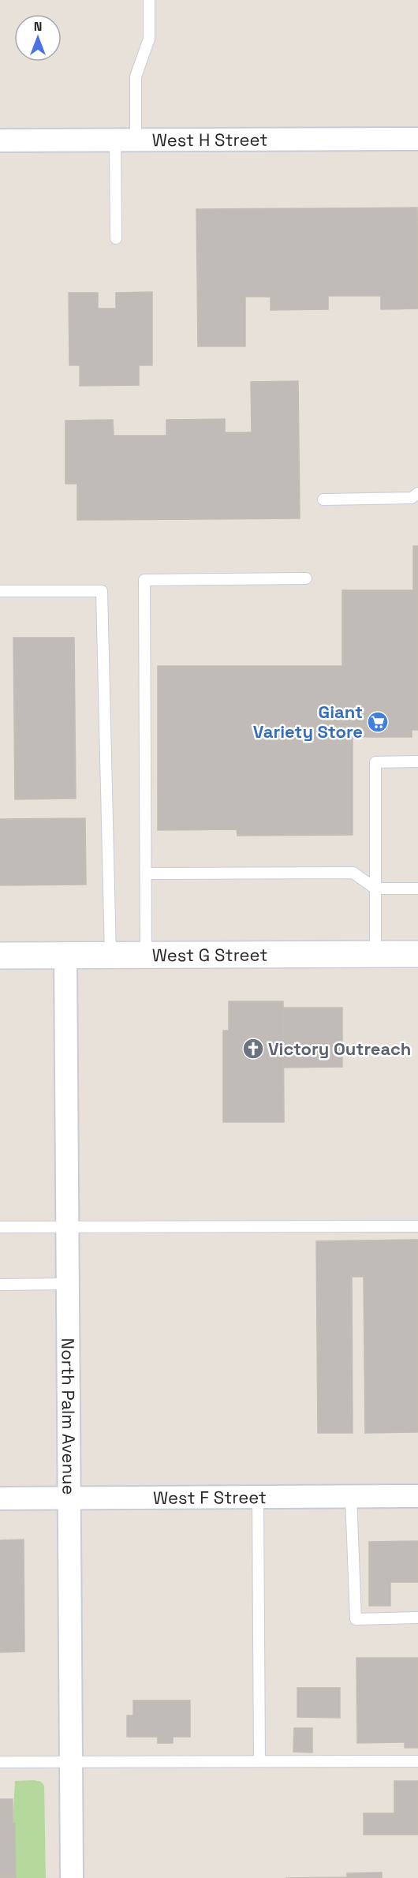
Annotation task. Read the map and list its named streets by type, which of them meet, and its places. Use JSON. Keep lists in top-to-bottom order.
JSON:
{
  "streets": {
    "street": [
      "West H Street",
      "West G Street",
      "North Palm Avenue",
      "West F Street"
    ]
  },
  "crossings": [
    ["West G Street", "North Palm Avenue"],
    ["North Palm Avenue", "West F Street"]
  ],
  "places": {
    "supermarket": ["Giant Variety Store"],
    "church": ["Victory Outreach"]
  },
  "north": "top"
}
